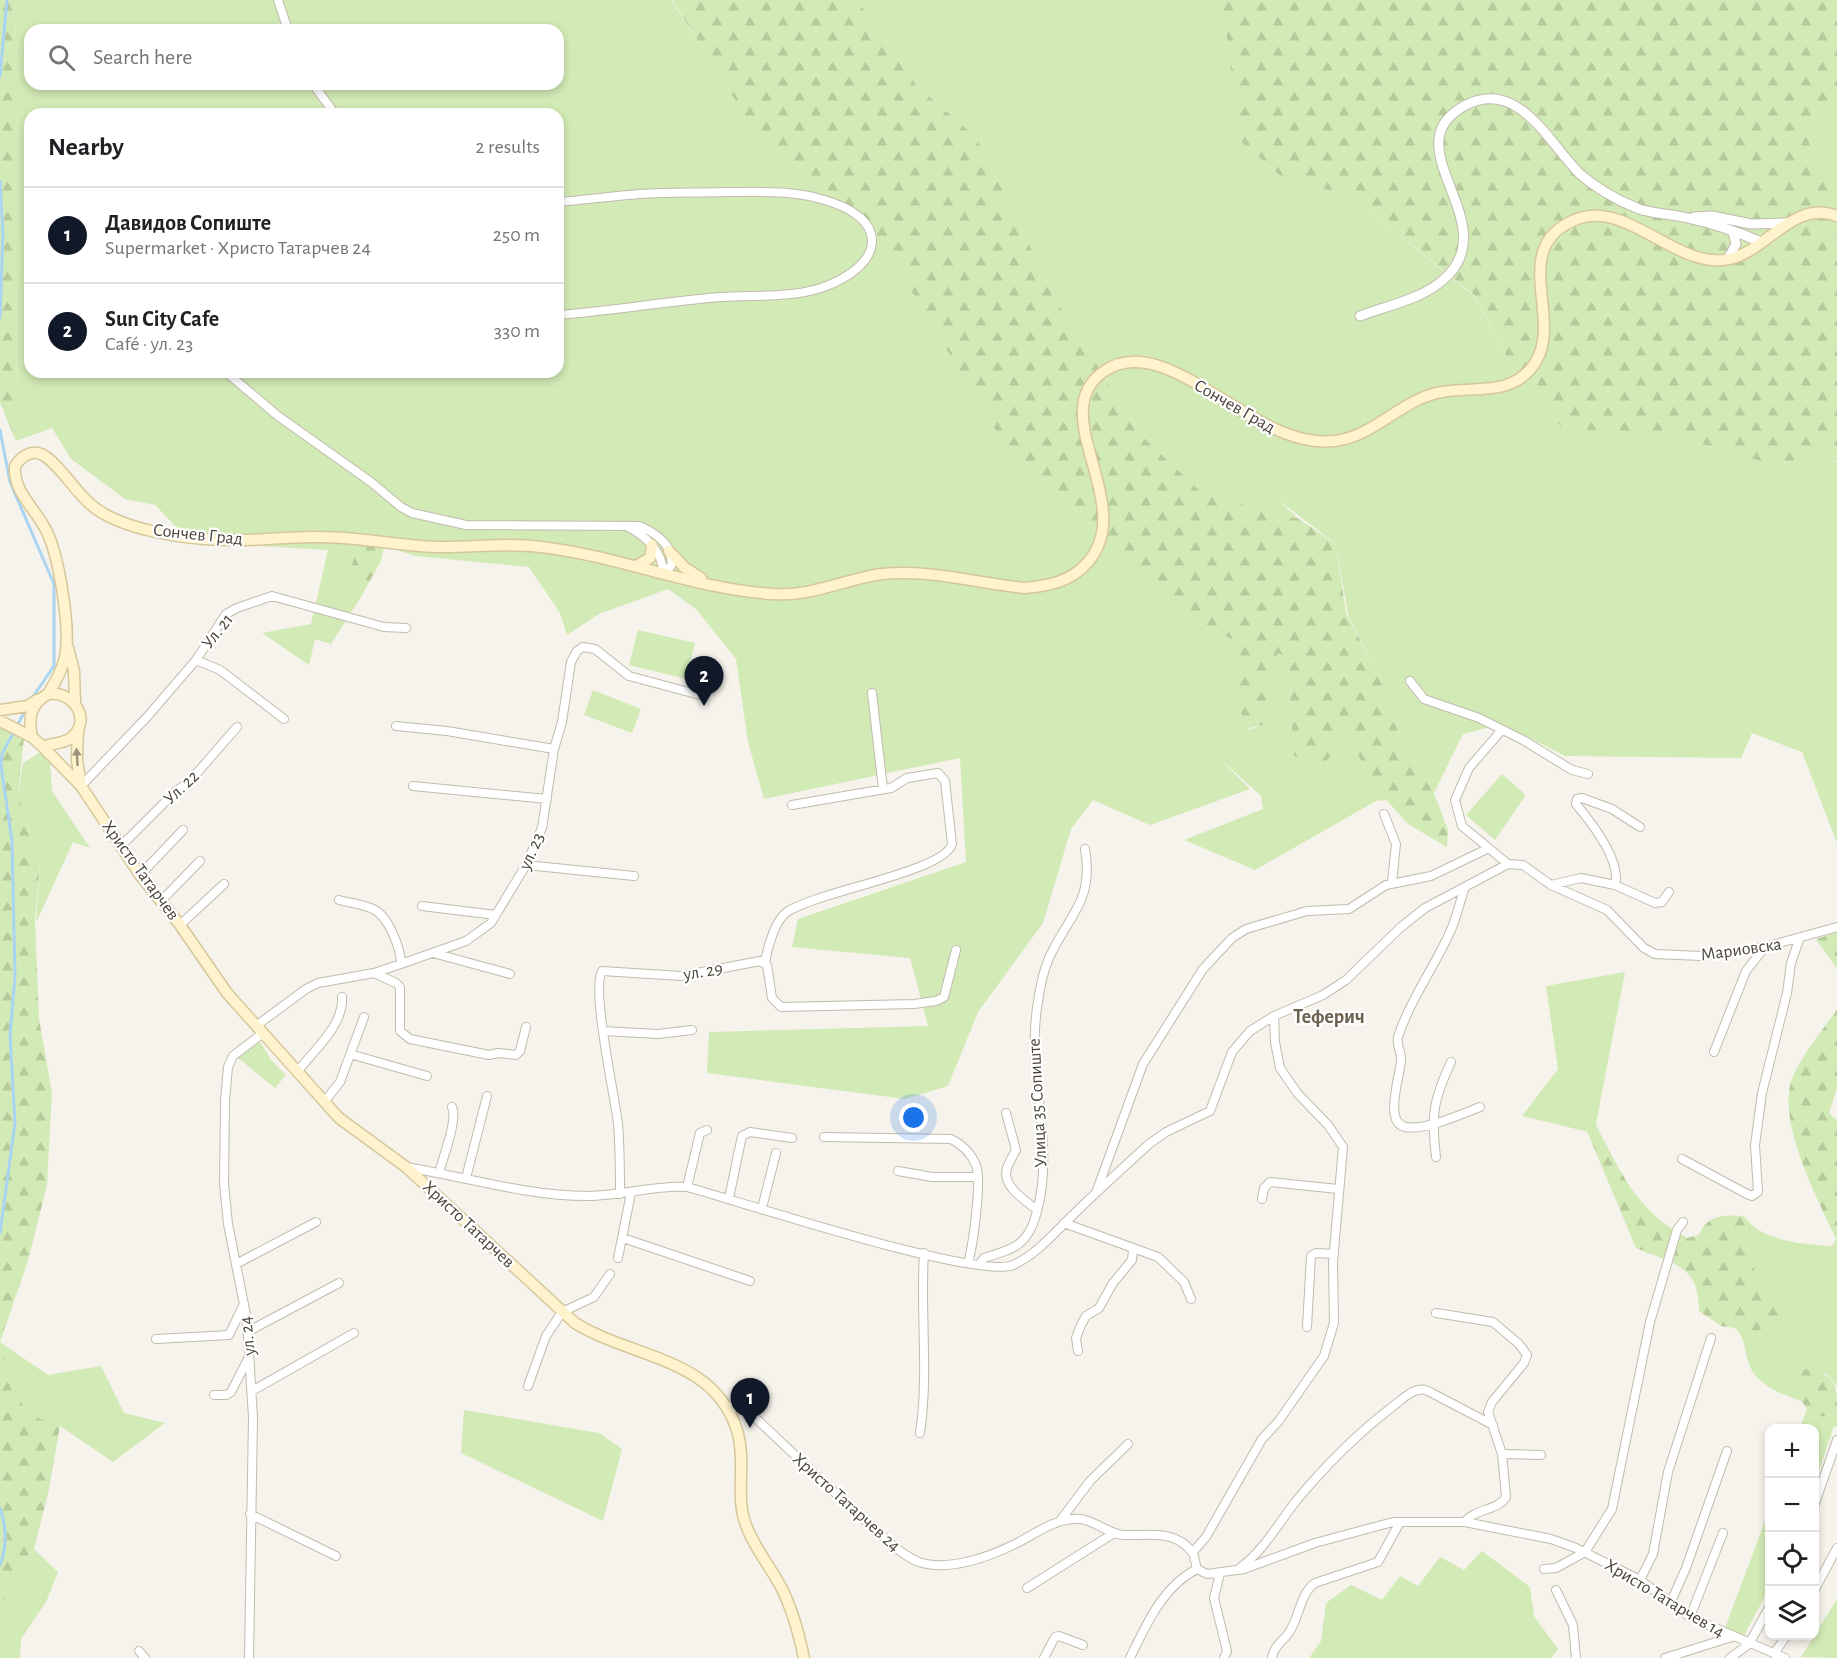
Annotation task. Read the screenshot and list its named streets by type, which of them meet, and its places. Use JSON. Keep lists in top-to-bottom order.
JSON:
{
  "streets": {
    "main road": ["Сончев Град", "Христо Татарчев"],
    "street": [
      "Ул. 21",
      "Ул. 22",
      "ул. 23",
      "Мариовска",
      "ул. 29",
      "Улица 35 Сопиште",
      "ул. 24",
      "Христо Татарчев 24",
      "Христо Татарчев 14"
    ]
  },
  "crossings": [
    ["Ул. 21", "Христо Татарчев"],
    ["Ул. 22", "Христо Татарчев"],
    ["ул. 23", "Христо Татарчев"],
    ["ул. 23", "ул. 24"],
    ["Христо Татарчев", "ул. 24"],
    ["Христо Татарчев", "Христо Татарчев 24"]
  ],
  "districts": ["Теферич"],
  "page": {
    "search": "Search here",
    "heading": ["Nearby", "2 results"],
    "list": [
      {
        "mark": "1",
        "name": "Давидов Сопиште",
        "note": "Supermarket · Христо Татарчев 24",
        "value": "250 m"
      },
      {
        "mark": "2",
        "name": "Sun City Cafe",
        "note": "Café · ул. 23",
        "value": "330 m"
      }
    ],
    "pins": ["2", "1"],
    "map_buttons": ["+", "−"]
  }
}
